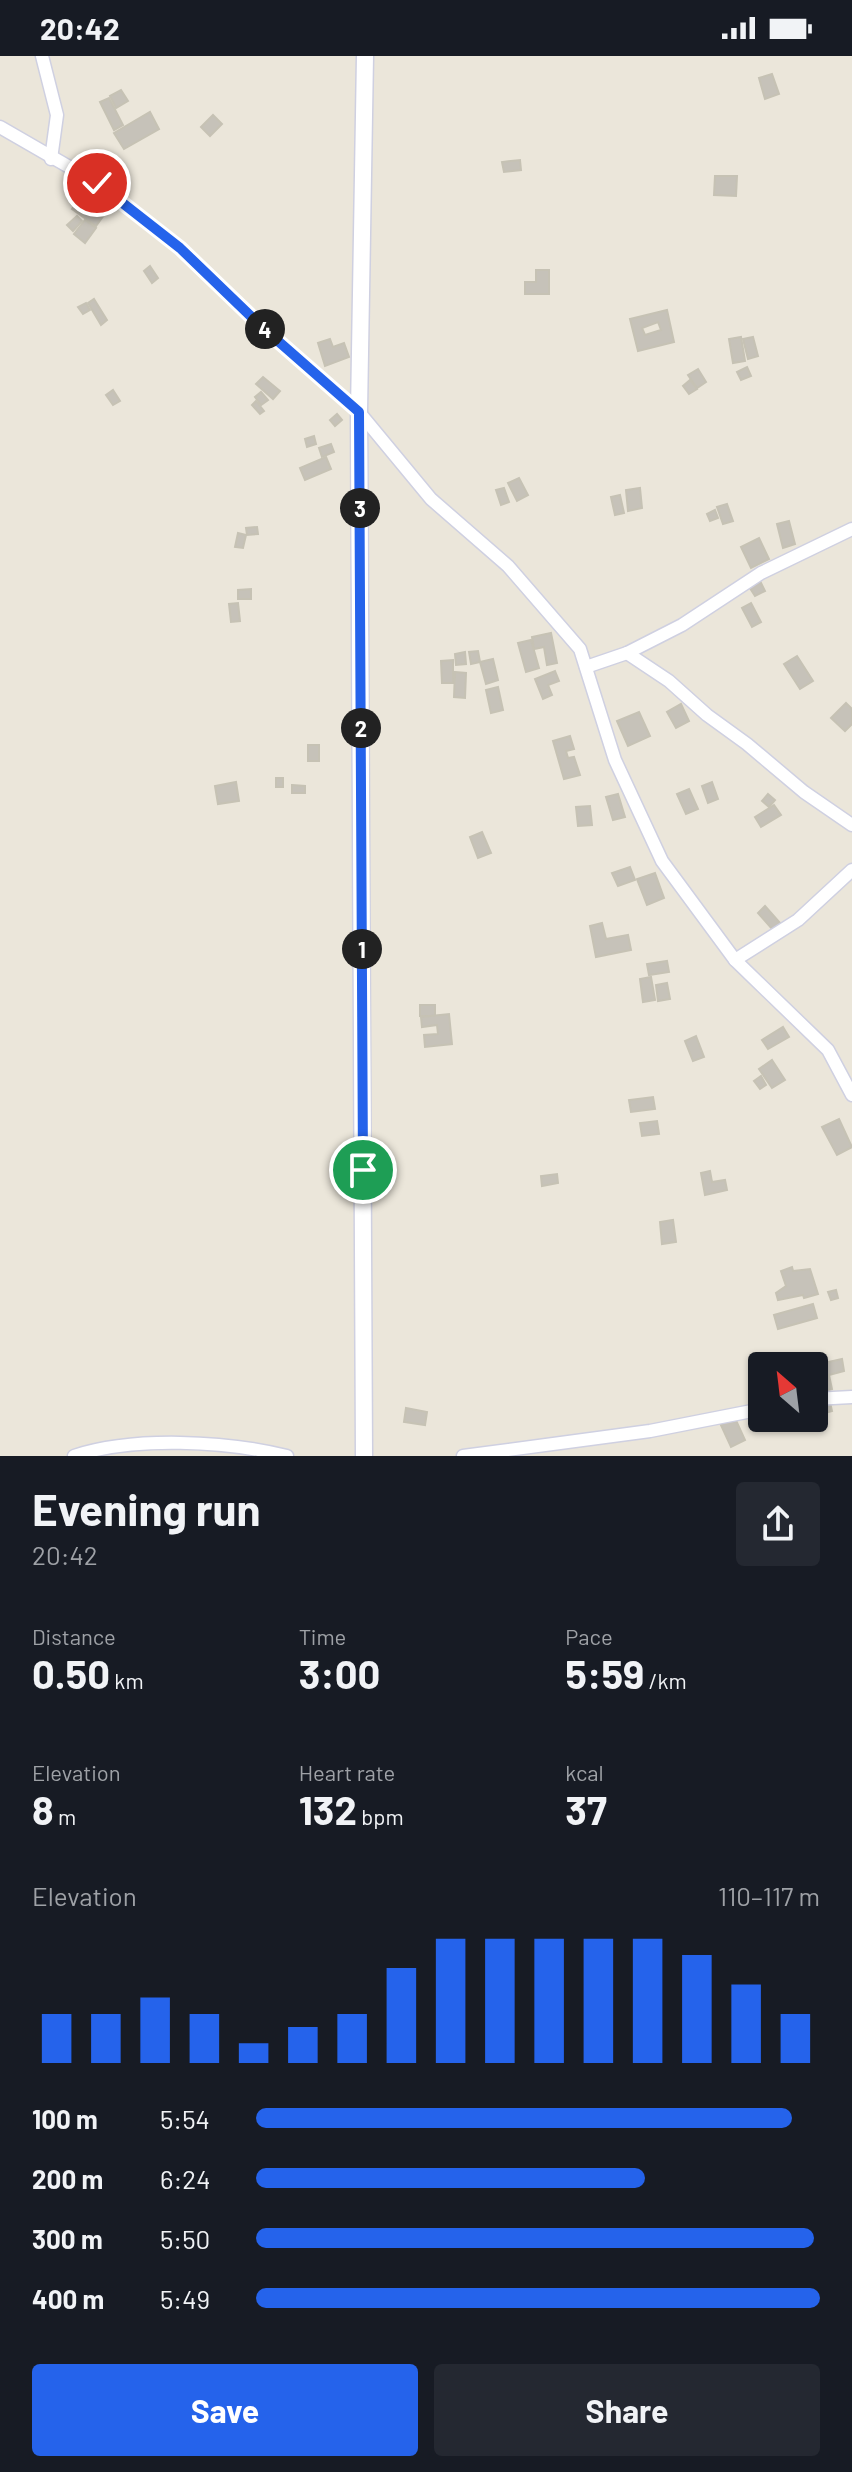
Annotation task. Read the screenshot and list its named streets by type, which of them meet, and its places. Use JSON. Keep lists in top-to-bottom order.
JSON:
{
  "north": "top left",
  "page": {
    "status": "20:42",
    "pins": [
      "4",
      "3",
      "2",
      "1"
    ],
    "heading": ["Evening run", "20:42"],
    "stats": [
      ["Distance", "0.50 km"],
      ["Time", "3:00"],
      ["Pace", "5:59 /km"],
      ["Elevation", "8 m"],
      ["Heart rate", "132 bpm"],
      ["kcal", "37"]
    ],
    "chart": ["Elevation", "110–117 m"],
    "list": [
      {
        "name": "100 m",
        "note": "5:54"
      },
      {
        "name": "200 m",
        "note": "6:24"
      },
      {
        "name": "300 m",
        "note": "5:50"
      },
      {
        "name": "400 m",
        "note": "5:49"
      }
    ],
    "buttons": ["Save", "Share"]
  }
}
